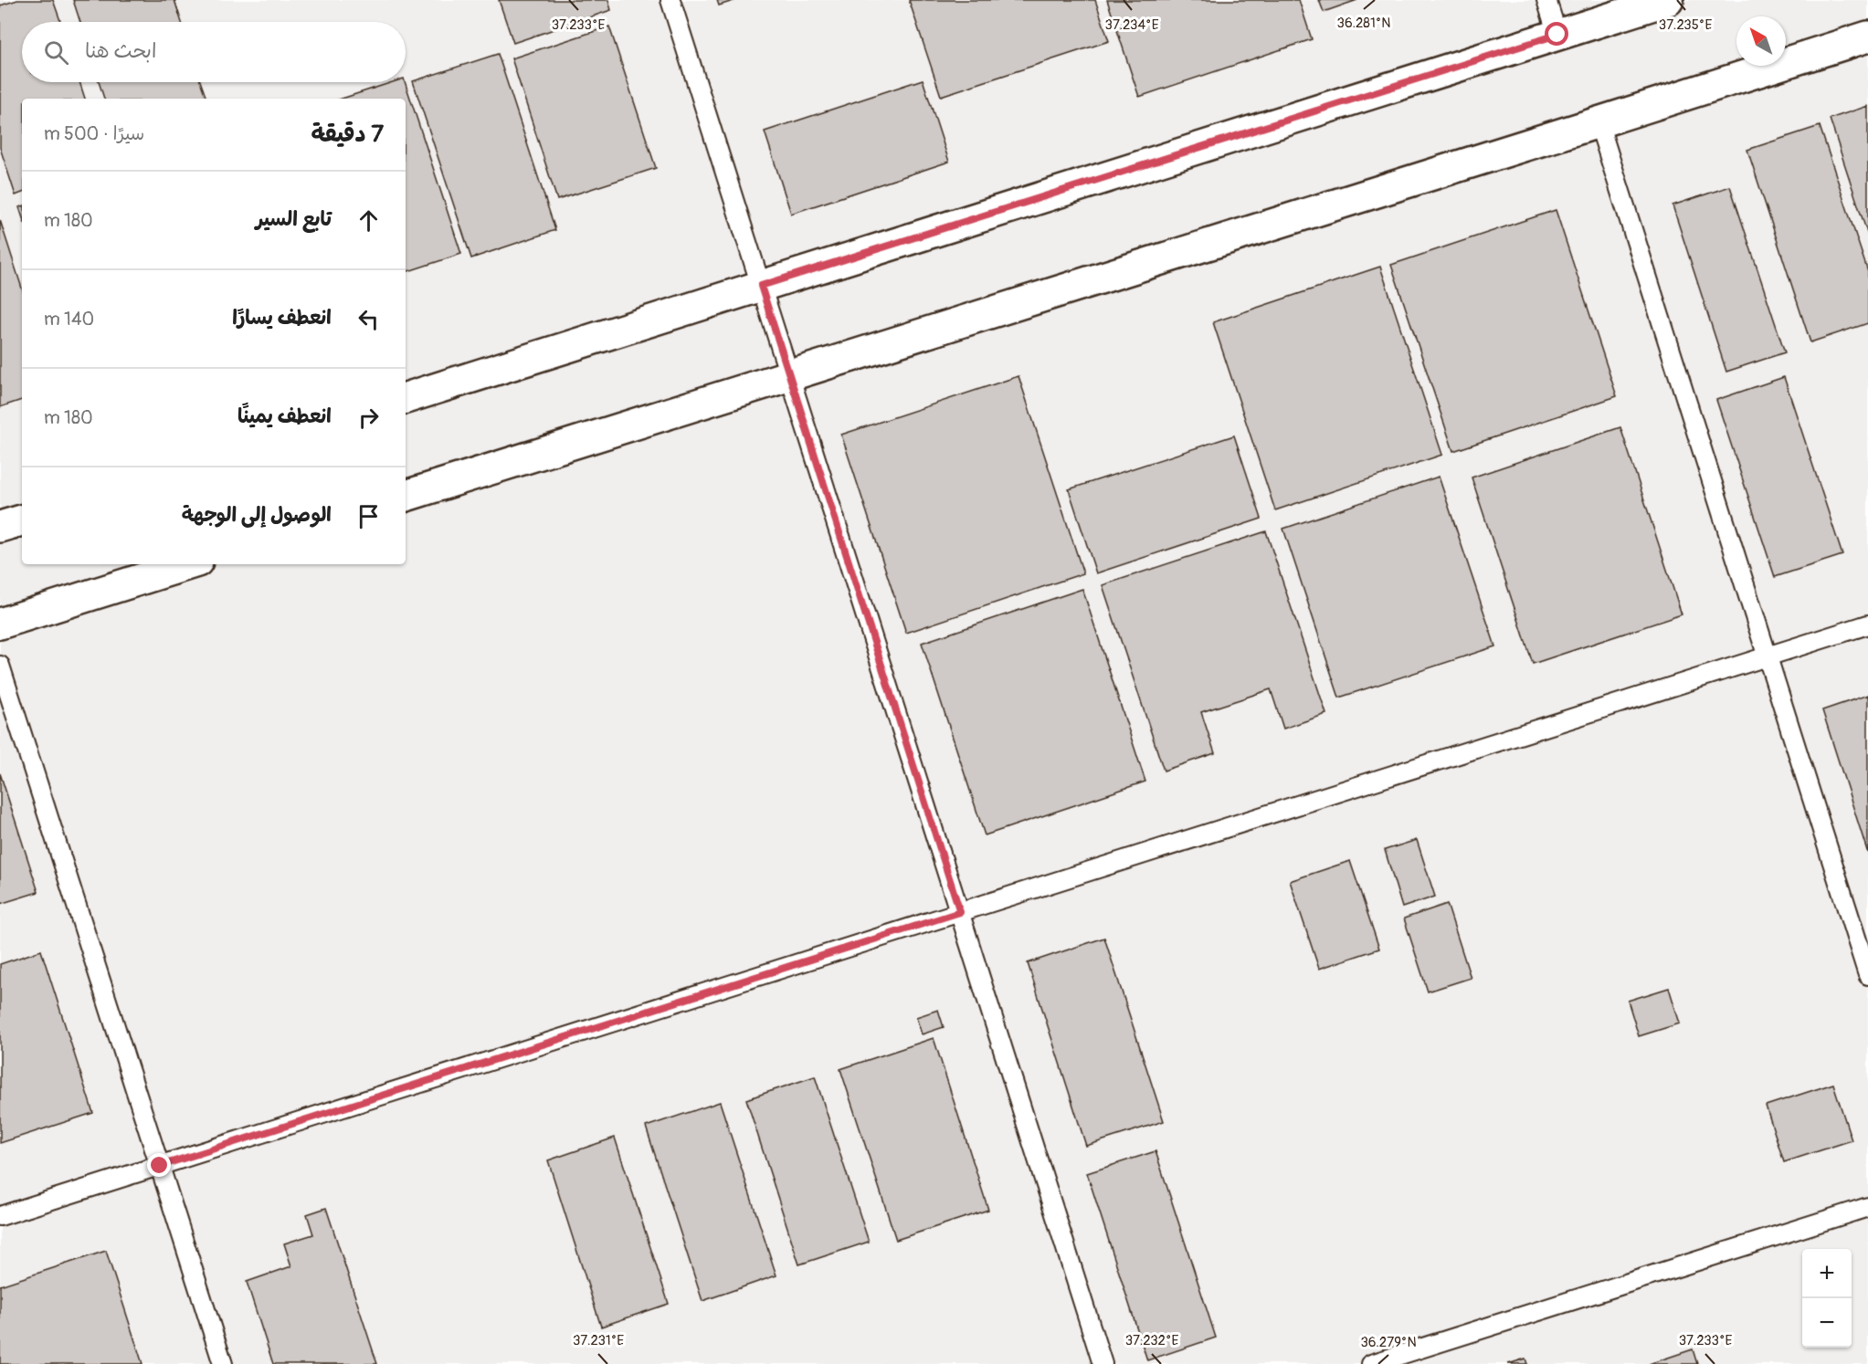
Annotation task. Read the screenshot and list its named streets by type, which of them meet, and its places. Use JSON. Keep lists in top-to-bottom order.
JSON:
{
  "north": "top left",
  "page": {
    "search": "ابحث هنا",
    "heading": ["7 دقيقة", "سيرًا · 500 m"],
    "list": [
      ["تابع السير", "180 m"],
      ["انعطف يسارًا", "140 m"],
      ["انعطف يمينًا", "180 m"],
      "الوصول إلى الوجهة"
    ],
    "map_buttons": ["+", "−"]
  },
  "coordinates": [
    "36.281°N",
    "37.233°E",
    "37.234°E",
    "37.235°E",
    "37.231°E",
    "37.232°E",
    "36.279°N"
  ]
}
